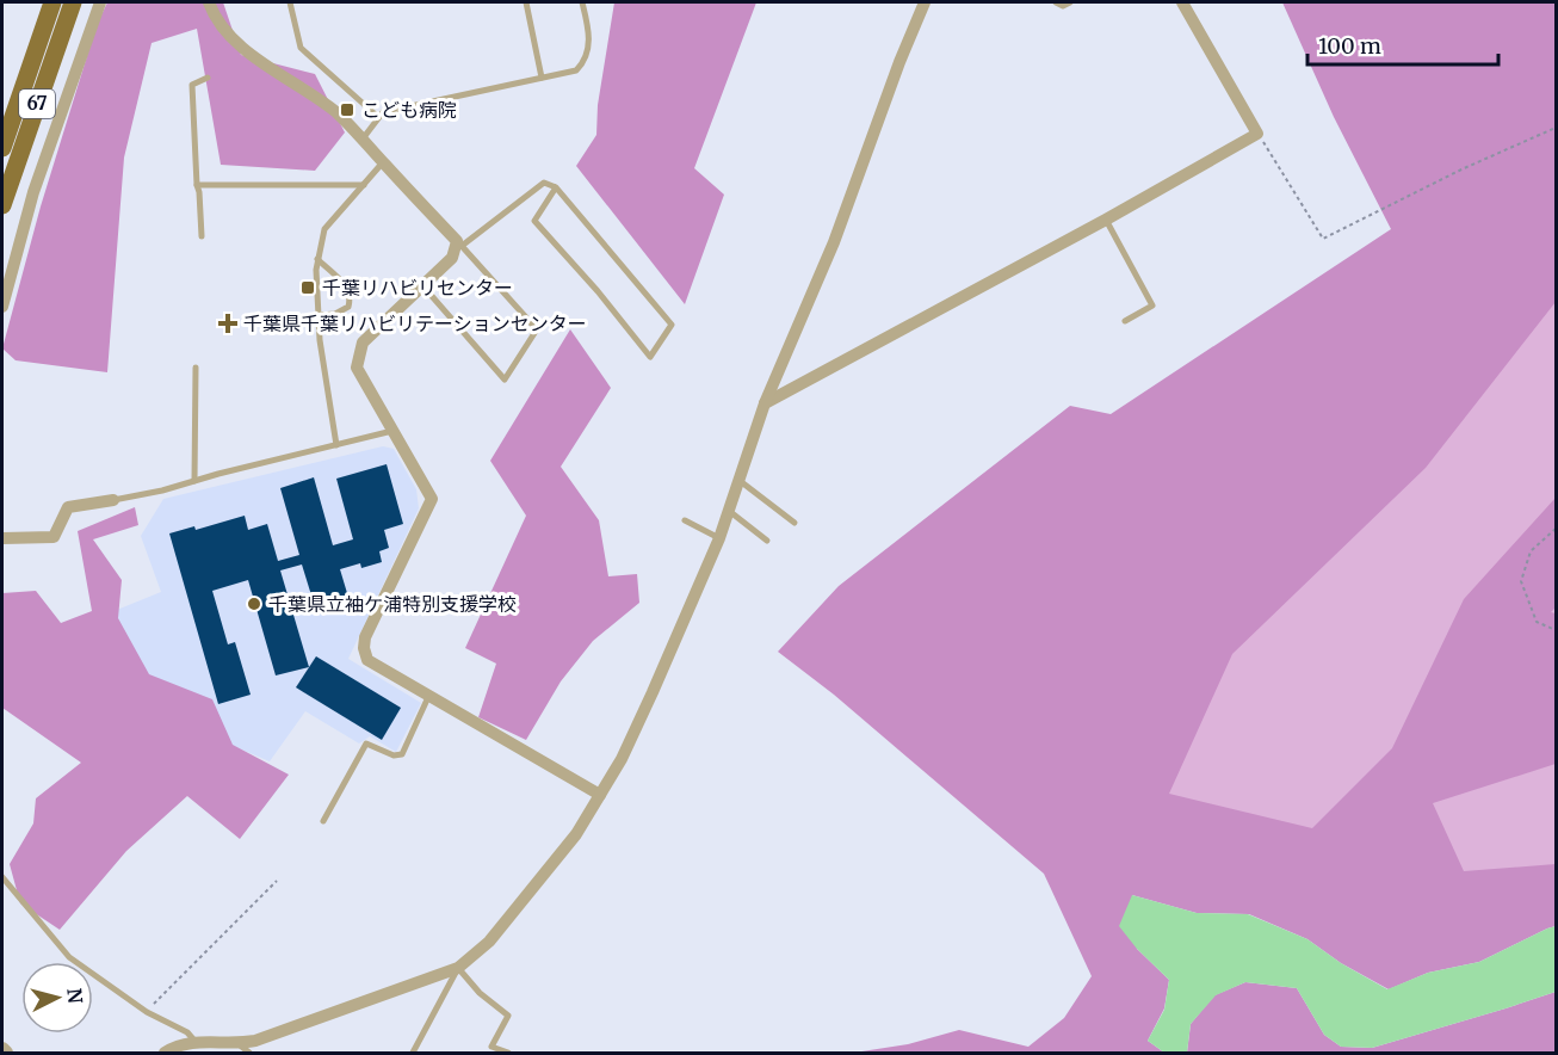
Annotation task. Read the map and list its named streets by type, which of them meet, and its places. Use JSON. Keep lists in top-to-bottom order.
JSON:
{
  "streets": {
    "main road": ["67"]
  },
  "places": {
    "transit": ["こども病院", "千葉リハビリセンター"],
    "health": ["千葉県千葉リハビリテーションセンター"],
    "other": ["千葉県立袖ケ浦特別支援学校"]
  },
  "scale_bar": "100 m",
  "north": "right"
}
